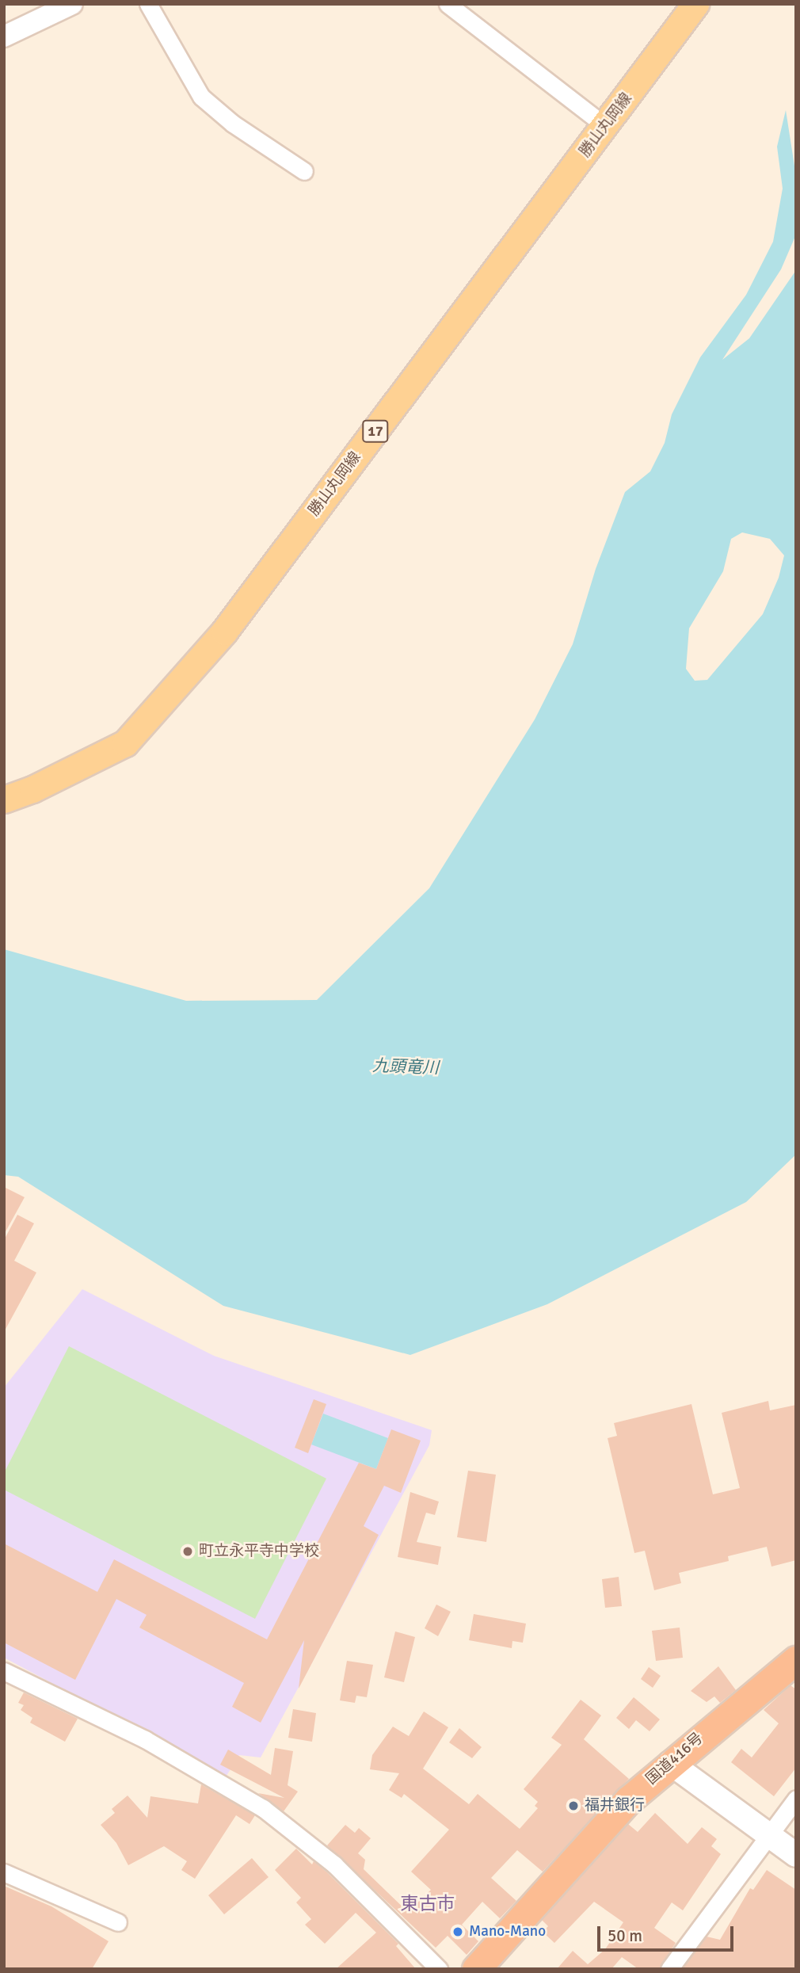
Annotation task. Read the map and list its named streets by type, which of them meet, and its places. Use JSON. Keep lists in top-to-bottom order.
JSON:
{
  "streets": {
    "highway": ["国道416号"],
    "main road": ["勝山丸岡線", "17"]
  },
  "districts": ["東古市"],
  "water": ["九頭竜川"],
  "places": ["町立永平寺中学校", "福井銀行", "Mano-Mano"],
  "scale_bar": "50 m"
}
